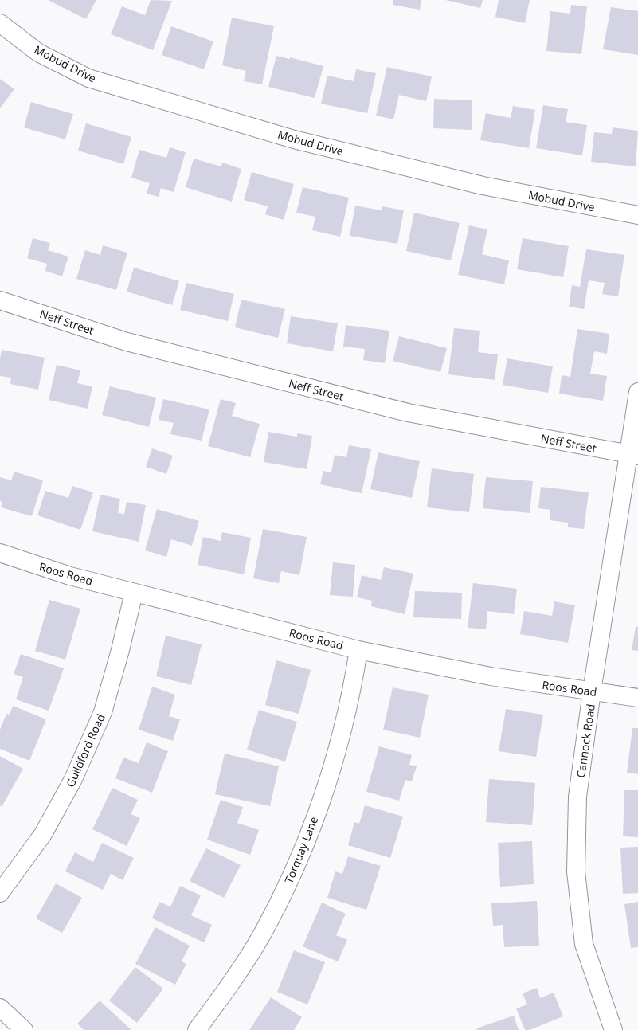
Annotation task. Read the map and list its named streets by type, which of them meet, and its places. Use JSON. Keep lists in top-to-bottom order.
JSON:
{
  "streets": {
    "street": [
      "Mobud Drive",
      "Neff Street",
      "Roos Road",
      "Cannock Road",
      "Guildford Road",
      "Torquay Lane"
    ]
  },
  "crossings": [
    ["Neff Street", "Cannock Road"],
    ["Roos Road", "Cannock Road"],
    ["Roos Road", "Guildford Road"],
    ["Roos Road", "Torquay Lane"]
  ]
}
